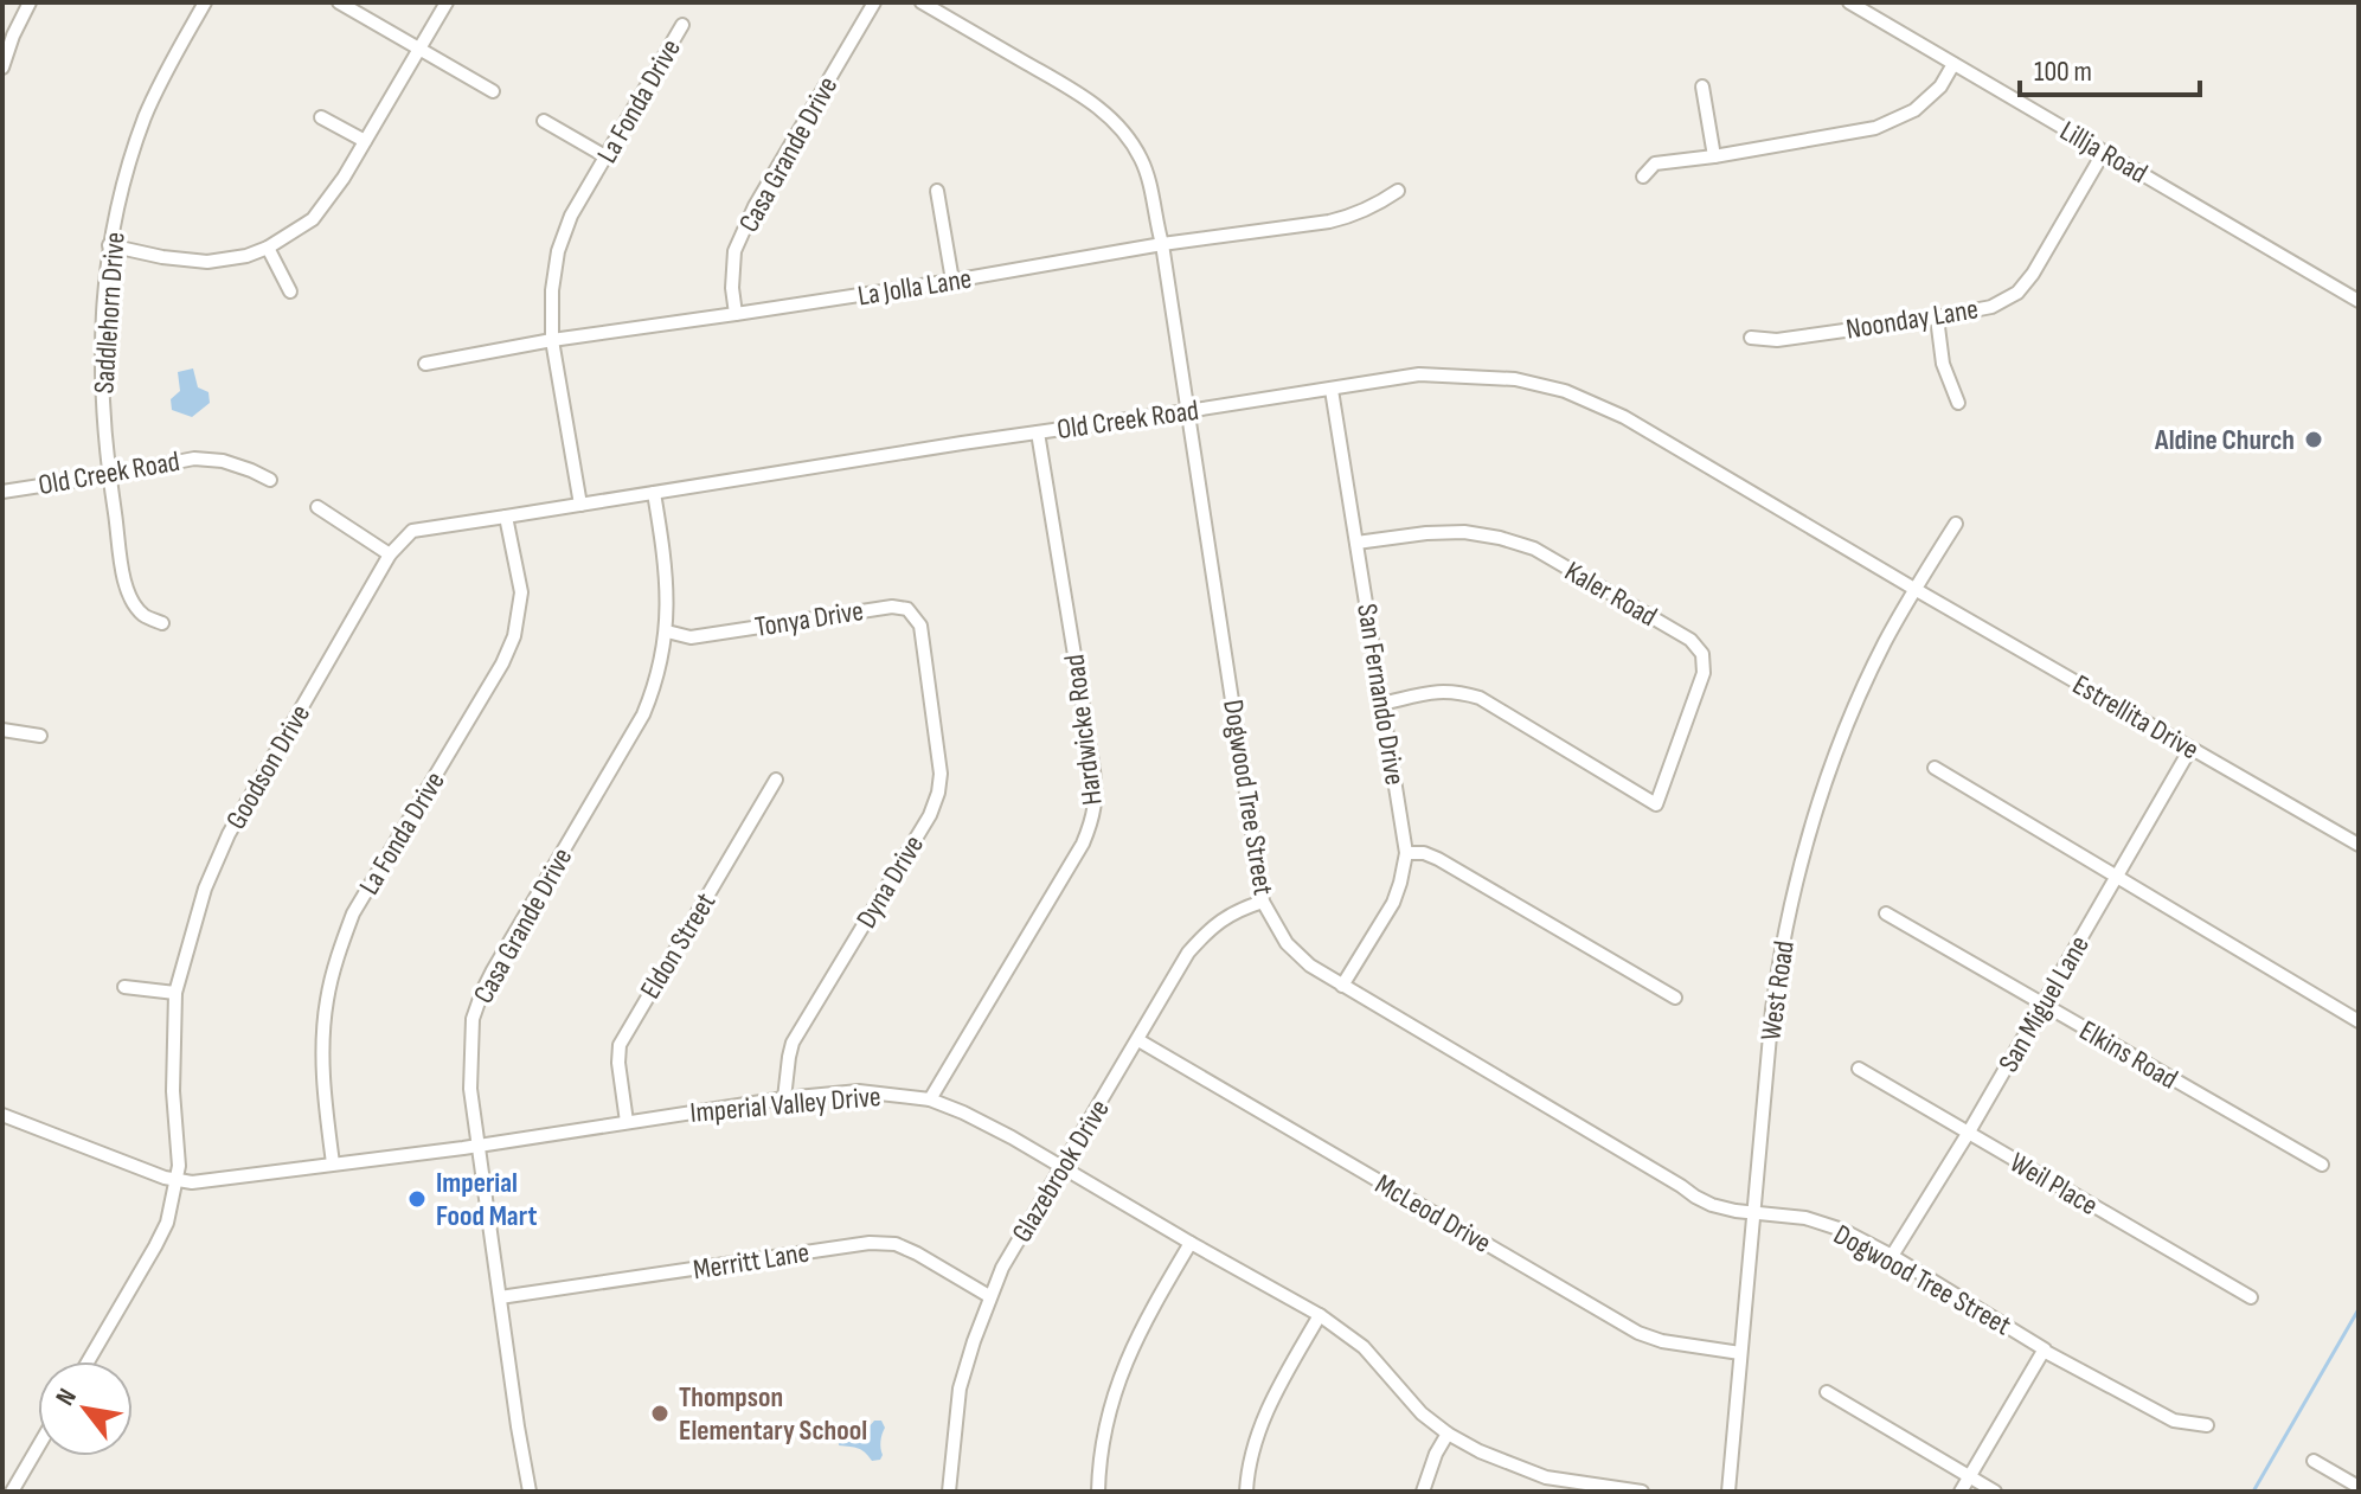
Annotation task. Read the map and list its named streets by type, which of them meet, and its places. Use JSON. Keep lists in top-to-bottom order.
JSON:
{
  "streets": {
    "street": [
      "La Fonda Drive",
      "Lillja Road",
      "Casa Grande Drive",
      "La Jolla Lane",
      "Saddlehorn Drive",
      "Noonday Lane",
      "Old Creek Road",
      "Kaler Road",
      "Tonya Drive",
      "San Fernando Drive",
      "Estrellita Drive",
      "Hardwicke Road",
      "Goodson Drive",
      "Dogwood Tree Street",
      "Dyna Drive",
      "Eldon Street",
      "West Road",
      "San Miguel Lane",
      "Elkins Road",
      "Imperial Valley Drive",
      "Glazebrook Drive",
      "Weil Place",
      "McLeod Drive",
      "Merritt Lane"
    ]
  },
  "crossings": [
    ["La Fonda Drive", "La Jolla Lane"],
    ["La Fonda Drive", "Old Creek Road"],
    ["La Fonda Drive", "Imperial Valley Drive"],
    ["Lillja Road", "Noonday Lane"],
    ["Casa Grande Drive", "La Jolla Lane"],
    ["Casa Grande Drive", "Old Creek Road"],
    ["Casa Grande Drive", "Tonya Drive"],
    ["Casa Grande Drive", "Imperial Valley Drive"],
    ["Casa Grande Drive", "Merritt Lane"],
    ["La Jolla Lane", "Dogwood Tree Street"],
    ["Saddlehorn Drive", "Old Creek Road"],
    ["Old Creek Road", "San Fernando Drive"],
    ["Old Creek Road", "Estrellita Drive"],
    ["Old Creek Road", "Hardwicke Road"],
    ["Old Creek Road", "Goodson Drive"],
    ["Old Creek Road", "Dogwood Tree Street"],
    ["Old Creek Road", "West Road"],
    ["Kaler Road", "San Fernando Drive"],
    ["Tonya Drive", "Dyna Drive"],
    ["San Fernando Drive", "Dogwood Tree Street"],
    ["Estrellita Drive", "West Road"],
    ["Estrellita Drive", "San Miguel Lane"],
    ["Hardwicke Road", "Imperial Valley Drive"],
    ["Goodson Drive", "Imperial Valley Drive"],
    ["Dogwood Tree Street", "West Road"],
    ["Dogwood Tree Street", "San Miguel Lane"],
    ["Dogwood Tree Street", "Glazebrook Drive"],
    ["Dyna Drive", "Imperial Valley Drive"],
    ["Eldon Street", "Imperial Valley Drive"],
    ["West Road", "McLeod Drive"],
    ["San Miguel Lane", "Elkins Road"],
    ["San Miguel Lane", "Weil Place"],
    ["Imperial Valley Drive", "Glazebrook Drive"],
    ["Glazebrook Drive", "McLeod Drive"],
    ["Glazebrook Drive", "Merritt Lane"]
  ],
  "places": ["Aldine Church", "Imperial Food Mart", "Thompson Elementary School"],
  "scale_bar": "100 m",
  "north": "top left"
}
